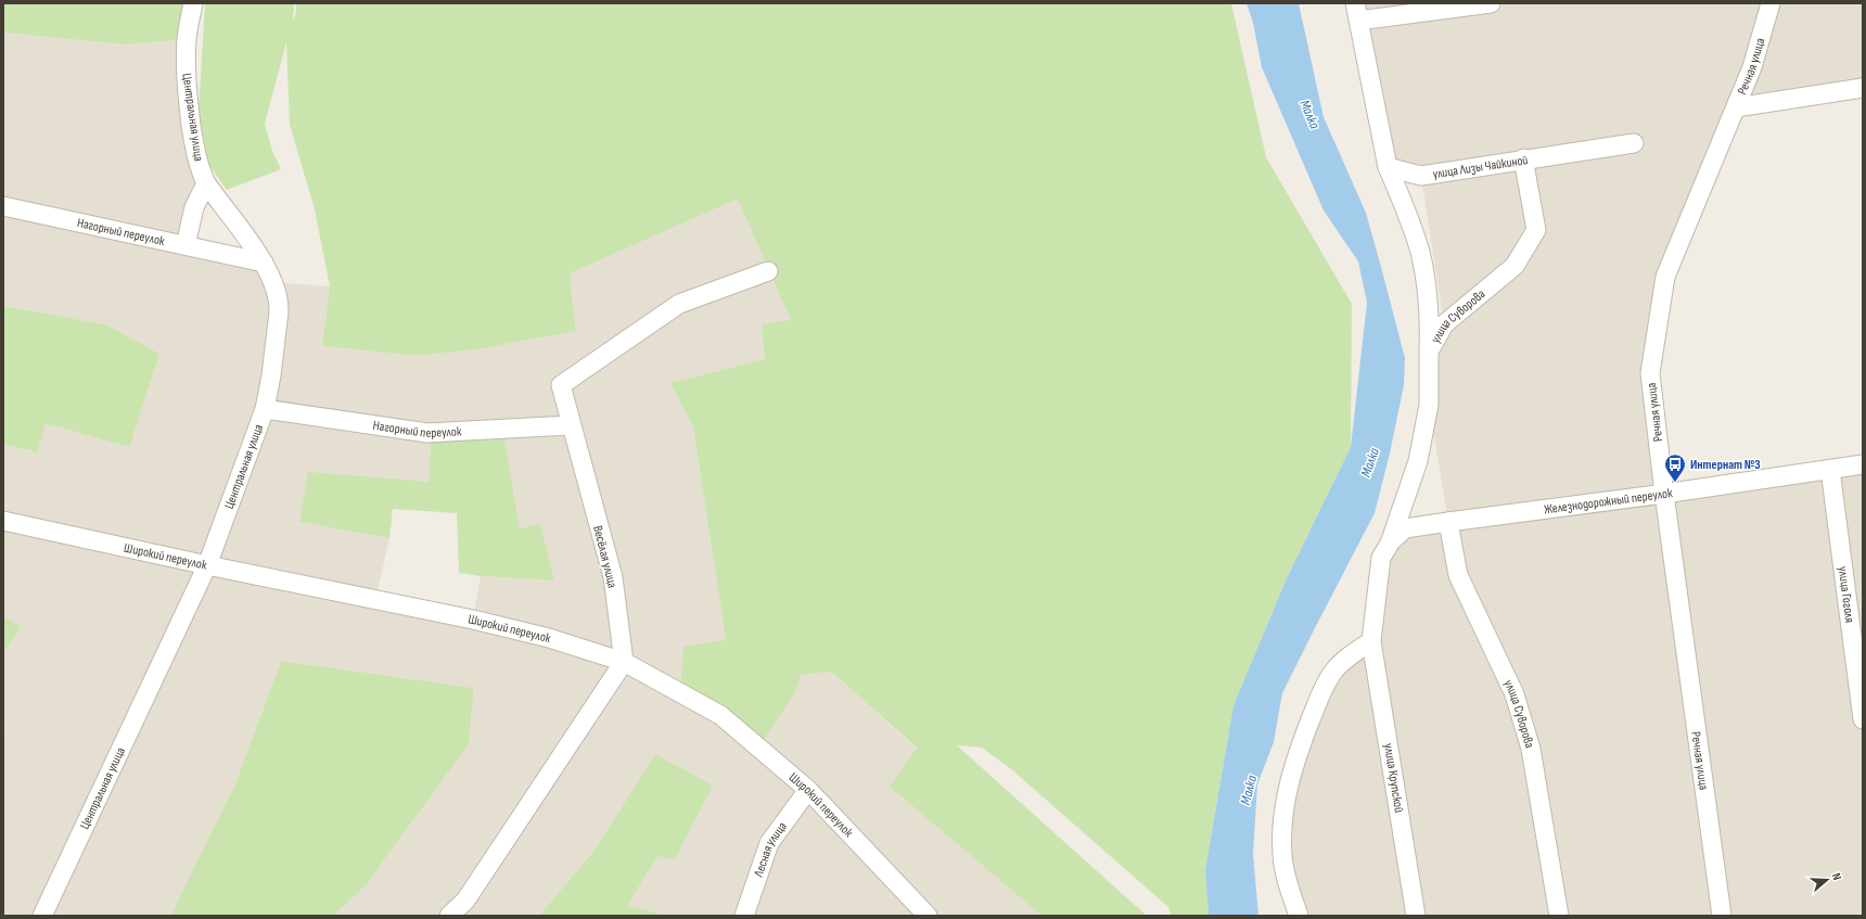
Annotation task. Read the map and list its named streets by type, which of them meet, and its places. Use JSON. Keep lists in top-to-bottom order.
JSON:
{
  "streets": {
    "street": [
      "Речная улица",
      "Центральная улица",
      "улица Лизы Чайкиной",
      "Нагорный переулок",
      "улица Суворова",
      "Железнодорожный переулок",
      "Широкий переулок",
      "Весёлая улица",
      "улица Гоголя",
      "улица Крупской",
      "Лесная улица"
    ]
  },
  "crossings": [
    ["Речная улица", "Железнодорожный переулок"],
    ["Центральная улица", "Нагорный переулок"],
    ["Центральная улица", "Широкий переулок"],
    ["улица Лизы Чайкиной", "улица Суворова"],
    ["Нагорный переулок", "Весёлая улица"],
    ["улица Суворова", "Железнодорожный переулок"],
    ["улица Суворова", "улица Крупской"],
    ["Железнодорожный переулок", "улица Гоголя"],
    ["Железнодорожный переулок", "улица Крупской"],
    ["Широкий переулок", "Весёлая улица"],
    ["Широкий переулок", "Лесная улица"]
  ],
  "water": ["Малка"],
  "places": {
    "bus stop": ["Интернат №3"]
  },
  "north": "right"
}
